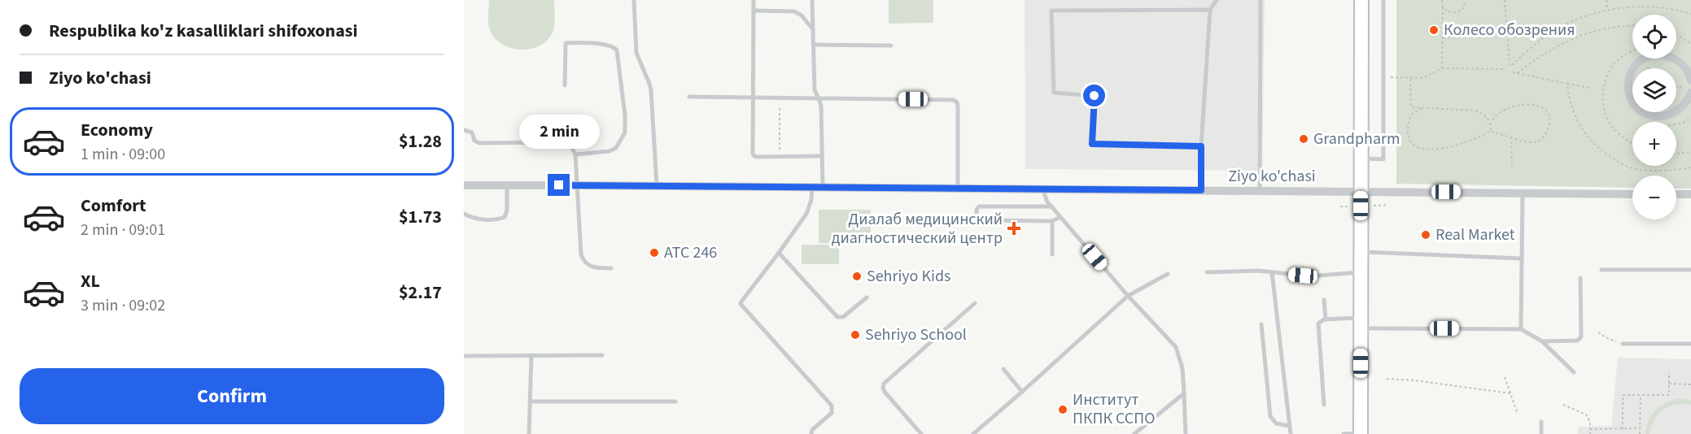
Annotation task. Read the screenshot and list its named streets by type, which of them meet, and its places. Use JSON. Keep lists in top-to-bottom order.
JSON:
{
  "streets": {
    "street": ["Ziyo ko'chasi"]
  },
  "places": {
    "other": [
      "Колесо обозрения",
      "Grandpharm",
      "Real Market",
      "АТС 246",
      "Sehriyo Kids",
      "Sehriyo School",
      "Институт ПКПК ССПО"
    ],
    "health": ["Диалаб медицинский диагностический центр"]
  },
  "page": {
    "banner": ["Respublika ko'z kasalliklari shifoxonasi", "Ziyo ko'chasi"],
    "map_buttons": ["+", "−"],
    "list": [
      {
        "name": "Economy",
        "note": "1 min · 09:00",
        "value": "$1.28"
      },
      {
        "name": "Comfort",
        "note": "2 min · 09:01",
        "value": "$1.73"
      },
      {
        "name": "XL",
        "note": "3 min · 09:02",
        "value": "$2.17"
      }
    ],
    "bubble": "2 min",
    "buttons": "Confirm"
  }
}
